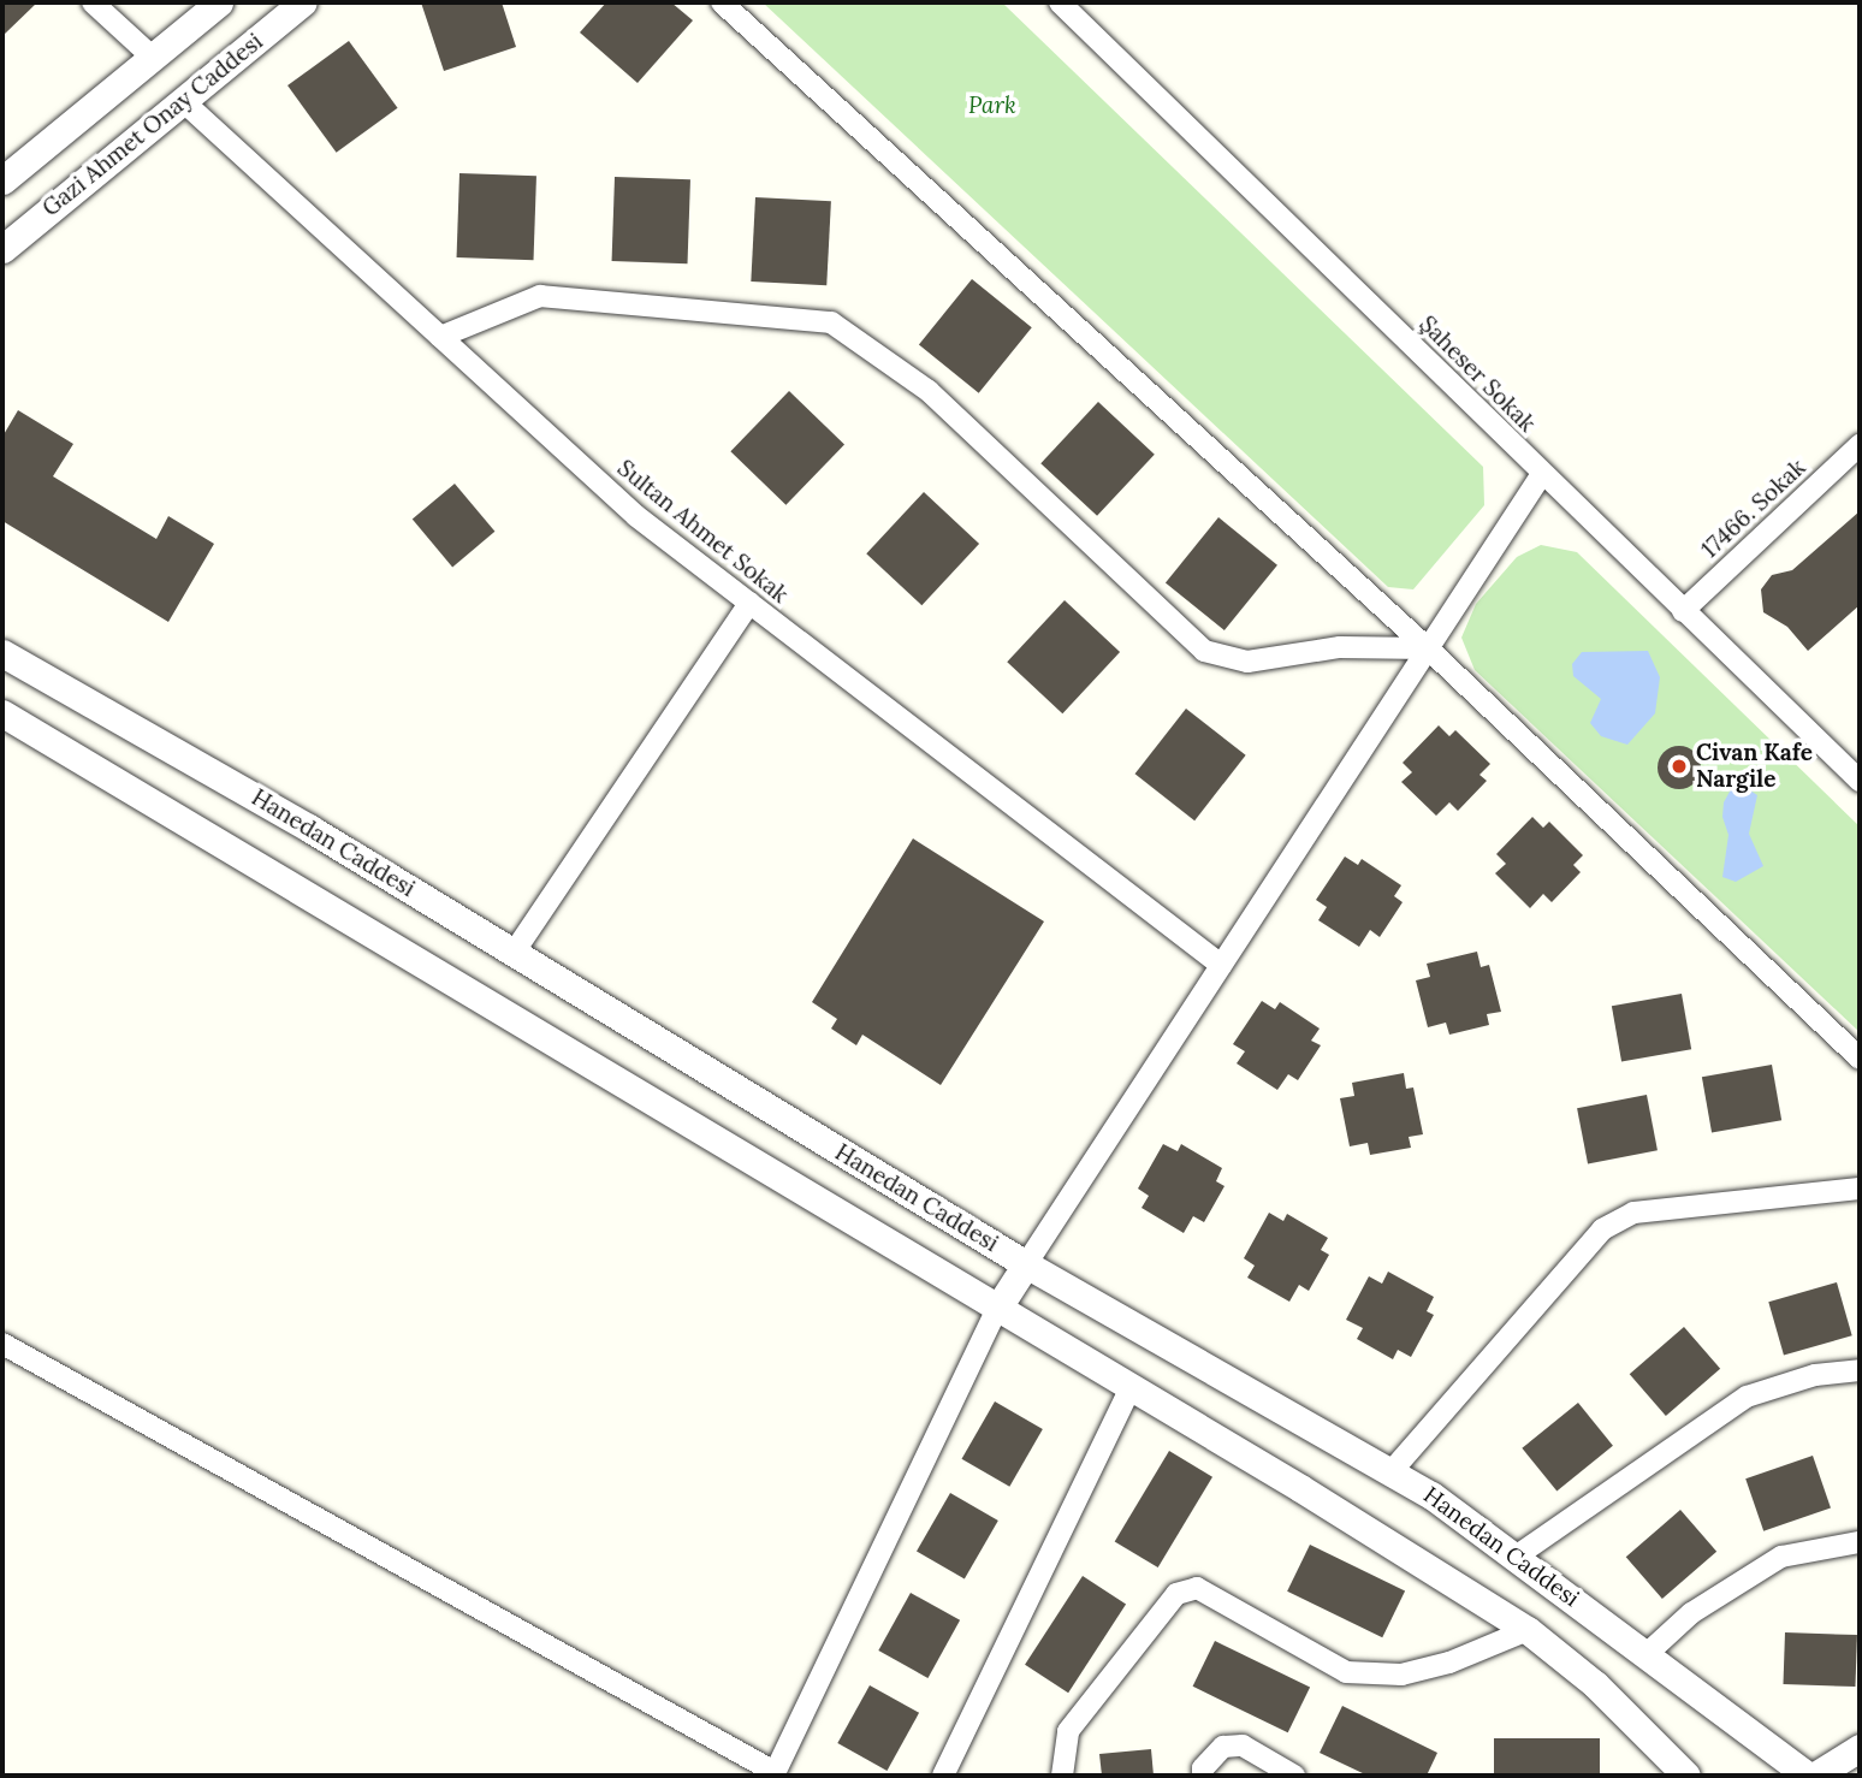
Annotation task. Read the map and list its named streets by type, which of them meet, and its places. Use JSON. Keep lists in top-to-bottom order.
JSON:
{
  "streets": {
    "street": [
      "Gazi Ahmet Onay Caddesi",
      "Şaheser Sokak",
      "17466. Sokak",
      "Sultan Ahmet Sokak",
      "Hanedan Caddesi"
    ]
  },
  "crossings": [
    ["Gazi Ahmet Onay Caddesi", "Sultan Ahmet Sokak"],
    ["Şaheser Sokak", "17466. Sokak"]
  ],
  "parks": ["Park"],
  "places": ["Civan Kafe Nargile"]
}
